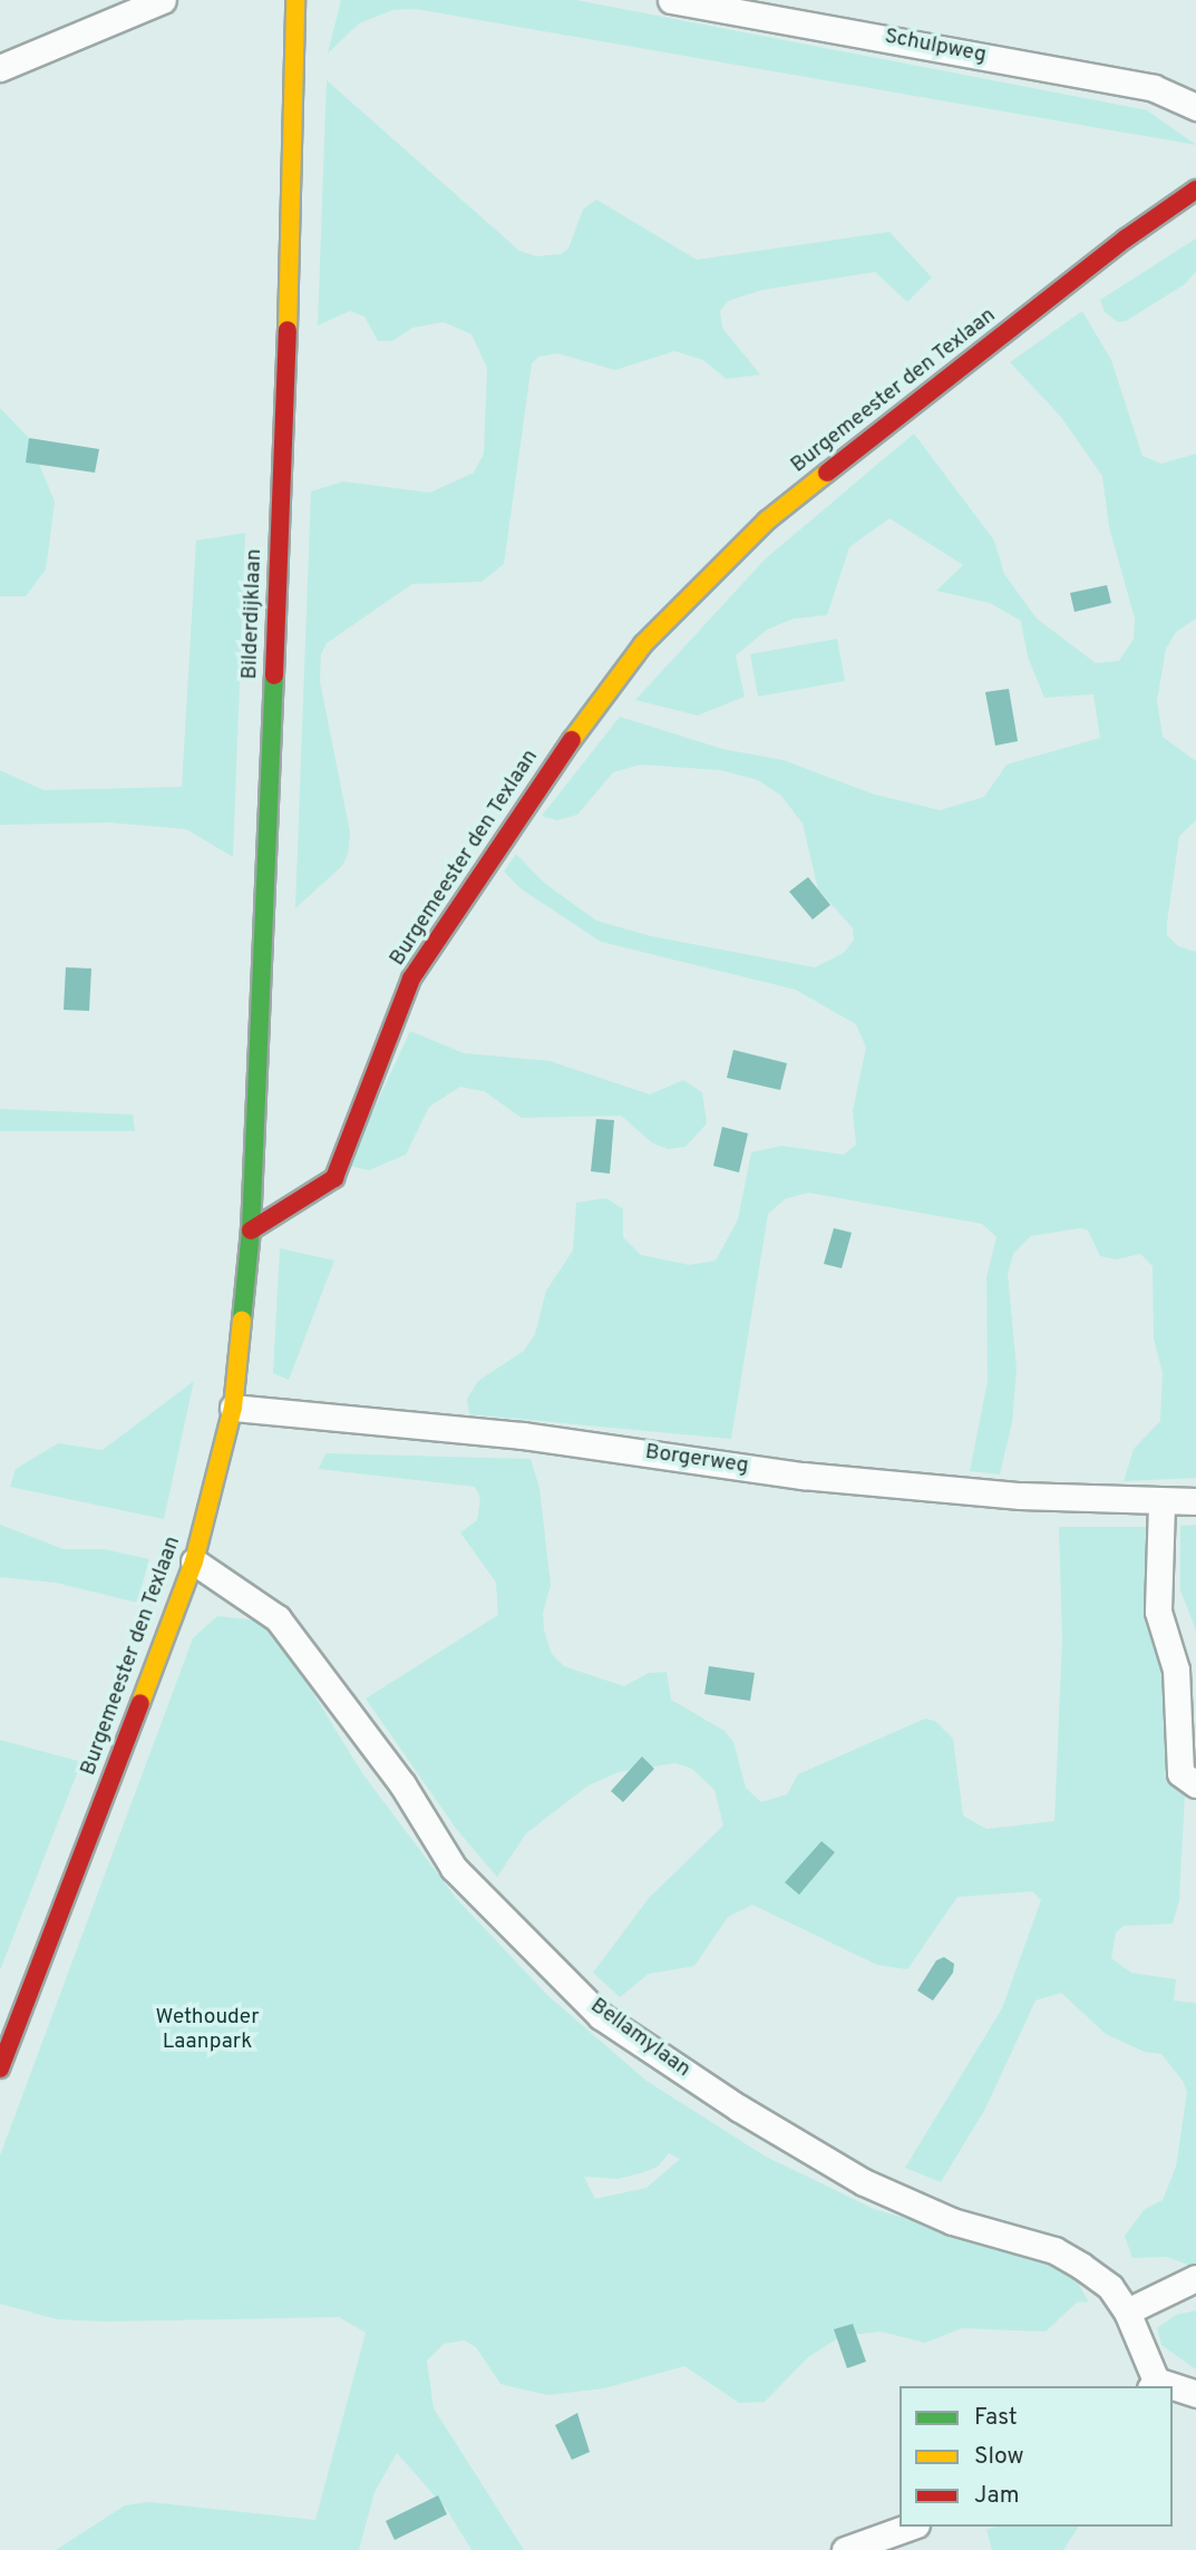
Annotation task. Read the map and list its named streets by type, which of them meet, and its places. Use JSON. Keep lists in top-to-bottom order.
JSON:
{
  "streets": {
    "street": [
      "Schulpweg",
      "Burgemeester den Texlaan",
      "Bilderdijklaan",
      "Borgerweg",
      "Bellamylaan"
    ]
  },
  "crossings": [
    ["Burgemeester den Texlaan", "Bilderdijklaan"],
    ["Burgemeester den Texlaan", "Borgerweg"],
    ["Burgemeester den Texlaan", "Bellamylaan"]
  ],
  "parks": ["Wethouder Laanpark"],
  "legend": ["Fast", "Slow", "Jam"]
}
